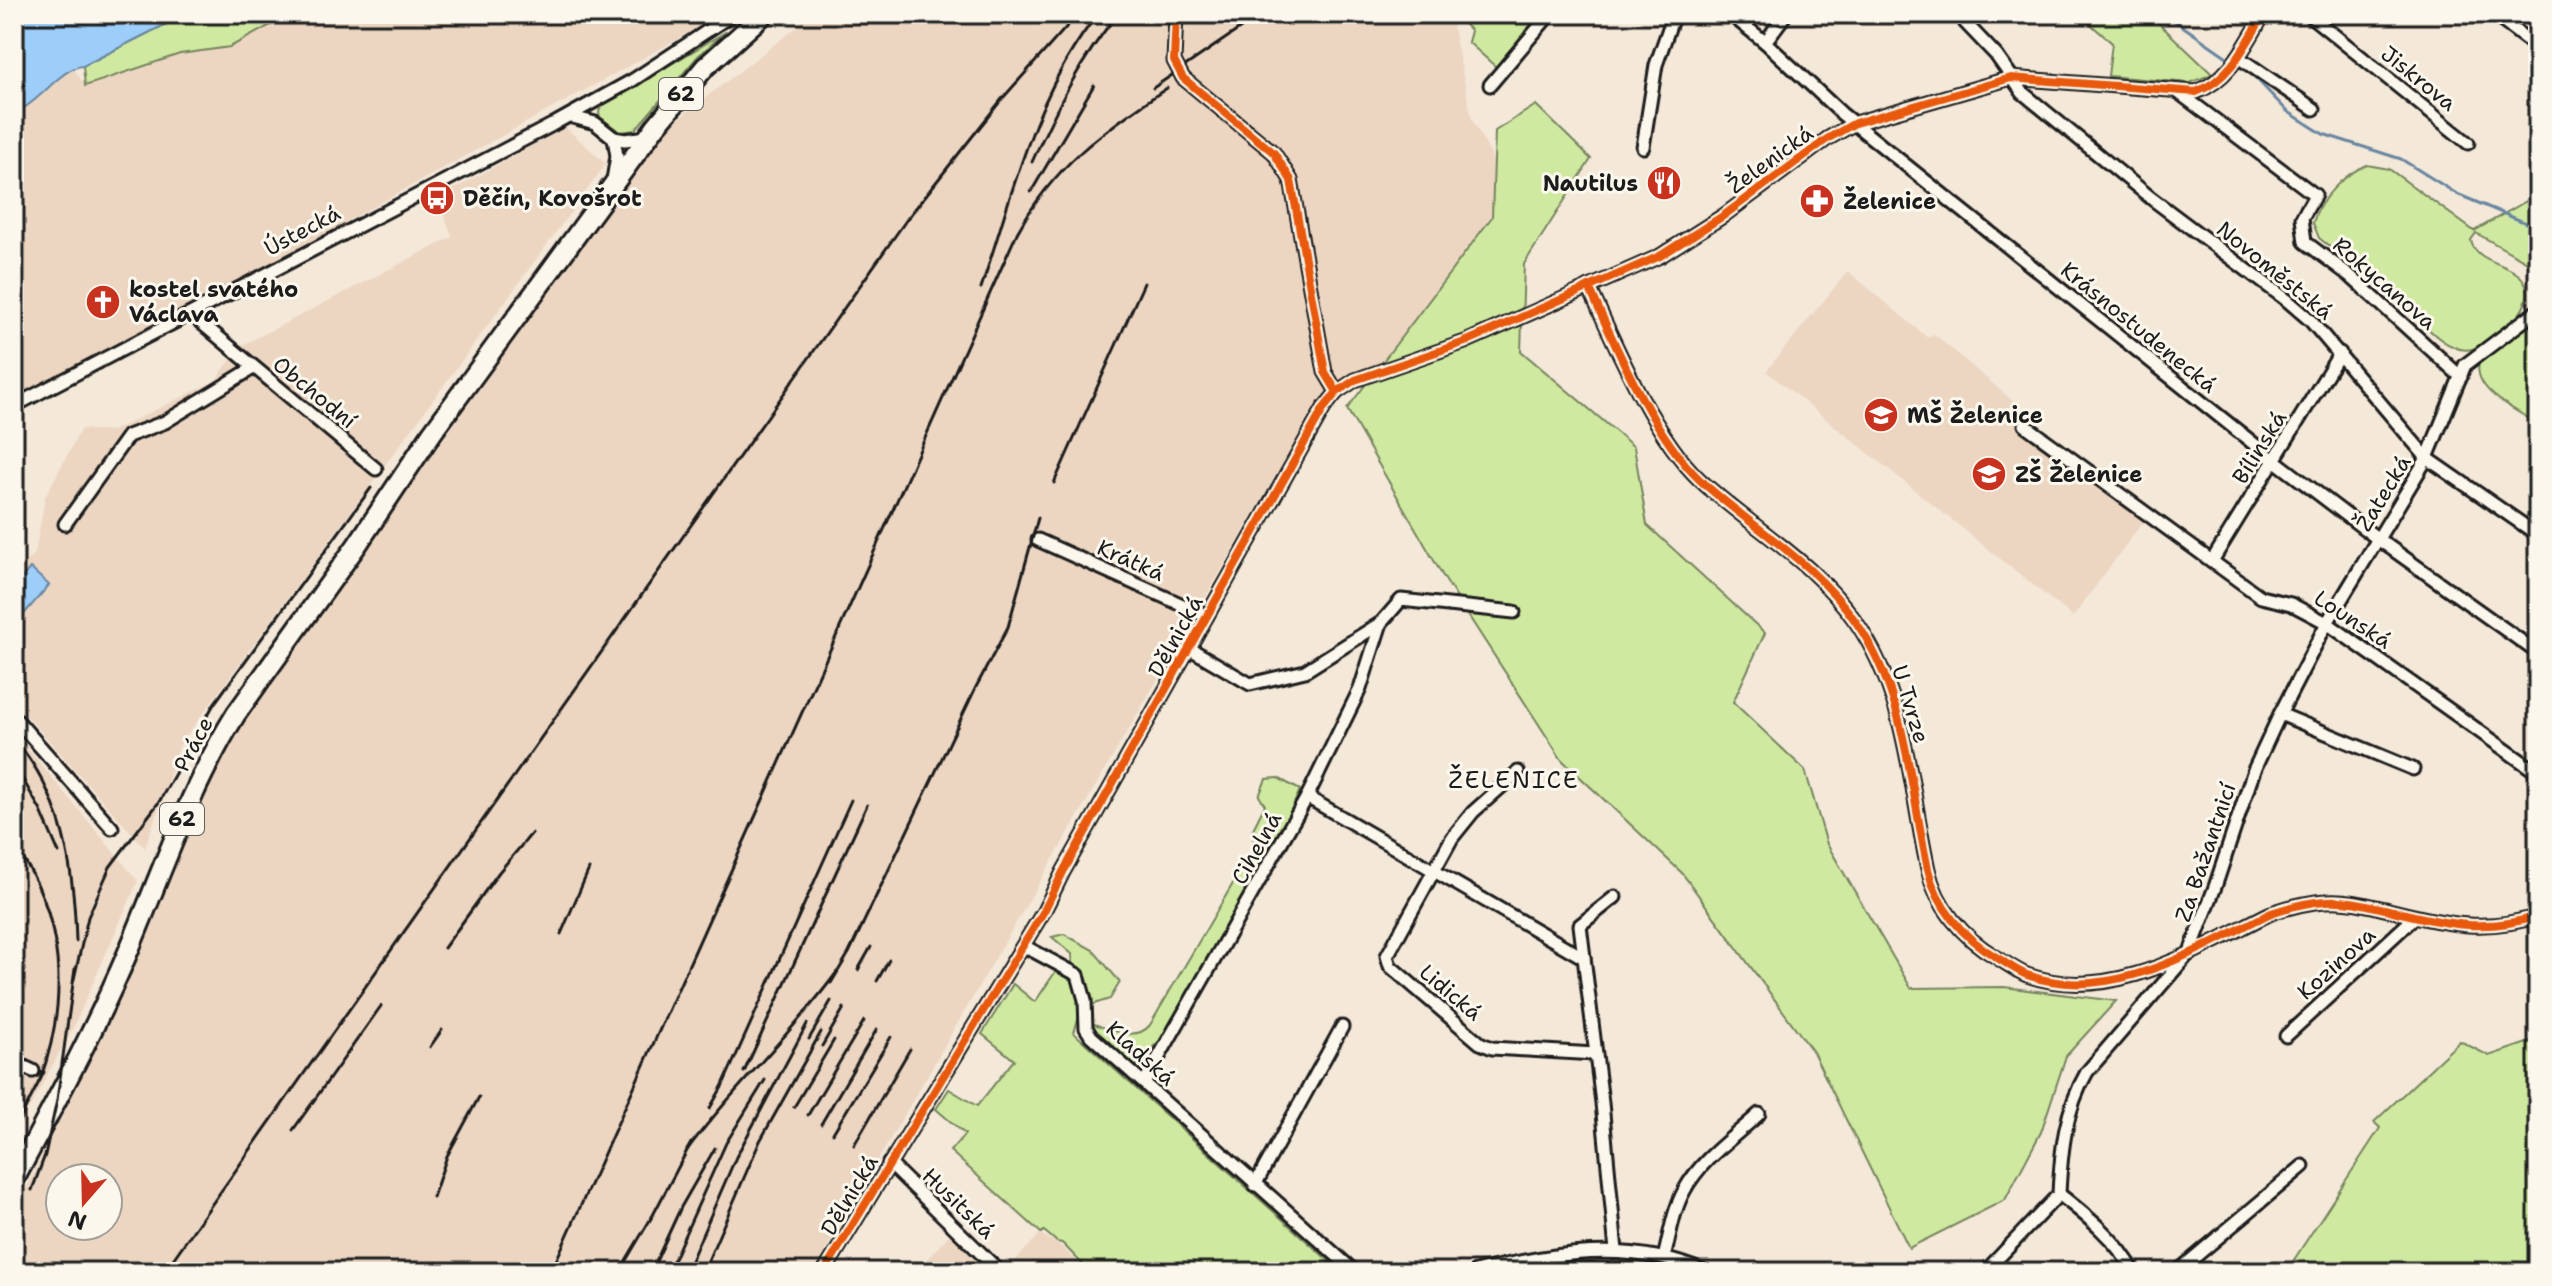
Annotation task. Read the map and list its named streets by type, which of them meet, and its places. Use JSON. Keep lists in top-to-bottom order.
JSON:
{
  "streets": {
    "main road": ["62", "Práce"],
    "street": [
      "Jiskrova",
      "Želenická",
      "Ústecká",
      "Novoměstská",
      "Rokycanova",
      "Krásnostudenecká",
      "Obchodní",
      "Bílinská",
      "Žatecká",
      "Krátká",
      "Lounská",
      "Dělnická",
      "U Tvrze",
      "Cihelná",
      "Za Bažantnicí",
      "Kozinova",
      "Lidická",
      "Kladská",
      "Husitská"
    ]
  },
  "crossings": [
    ["62", "Práce"],
    ["Želenická", "Novoměstská"],
    ["Želenická", "Rokycanova"],
    ["Želenická", "Krásnostudenecká"],
    ["Želenická", "Dělnická"],
    ["Želenická", "U Tvrze"],
    ["Ústecká", "Obchodní"],
    ["Novoměstská", "Bílinská"],
    ["Novoměstská", "Žatecká"],
    ["Rokycanova", "Žatecká"],
    ["Krásnostudenecká", "Bílinská"],
    ["Krásnostudenecká", "Žatecká"],
    ["Bílinská", "Lounská"],
    ["Žatecká", "Lounská"],
    ["Žatecká", "Za Bažantnicí"],
    ["Krátká", "Dělnická"],
    ["Lounská", "Za Bažantnicí"],
    ["Dělnická", "Kladská"],
    ["Dělnická", "Husitská"],
    ["U Tvrze", "Za Bažantnicí"],
    ["U Tvrze", "Kozinova"],
    ["Cihelná", "Kladská"],
    ["Za Bažantnicí", "Kozinova"]
  ],
  "districts": ["ŽELENICE"],
  "places": {
    "restaurant": ["Nautilus"],
    "bus stop": ["Děčín, Kovošrot"],
    "pharmacy": ["Želenice"],
    "church": ["kostel svatého Václava"],
    "school or university": ["MŠ Želenice", "ZŠ Želenice"]
  },
  "north": "bottom"
}
